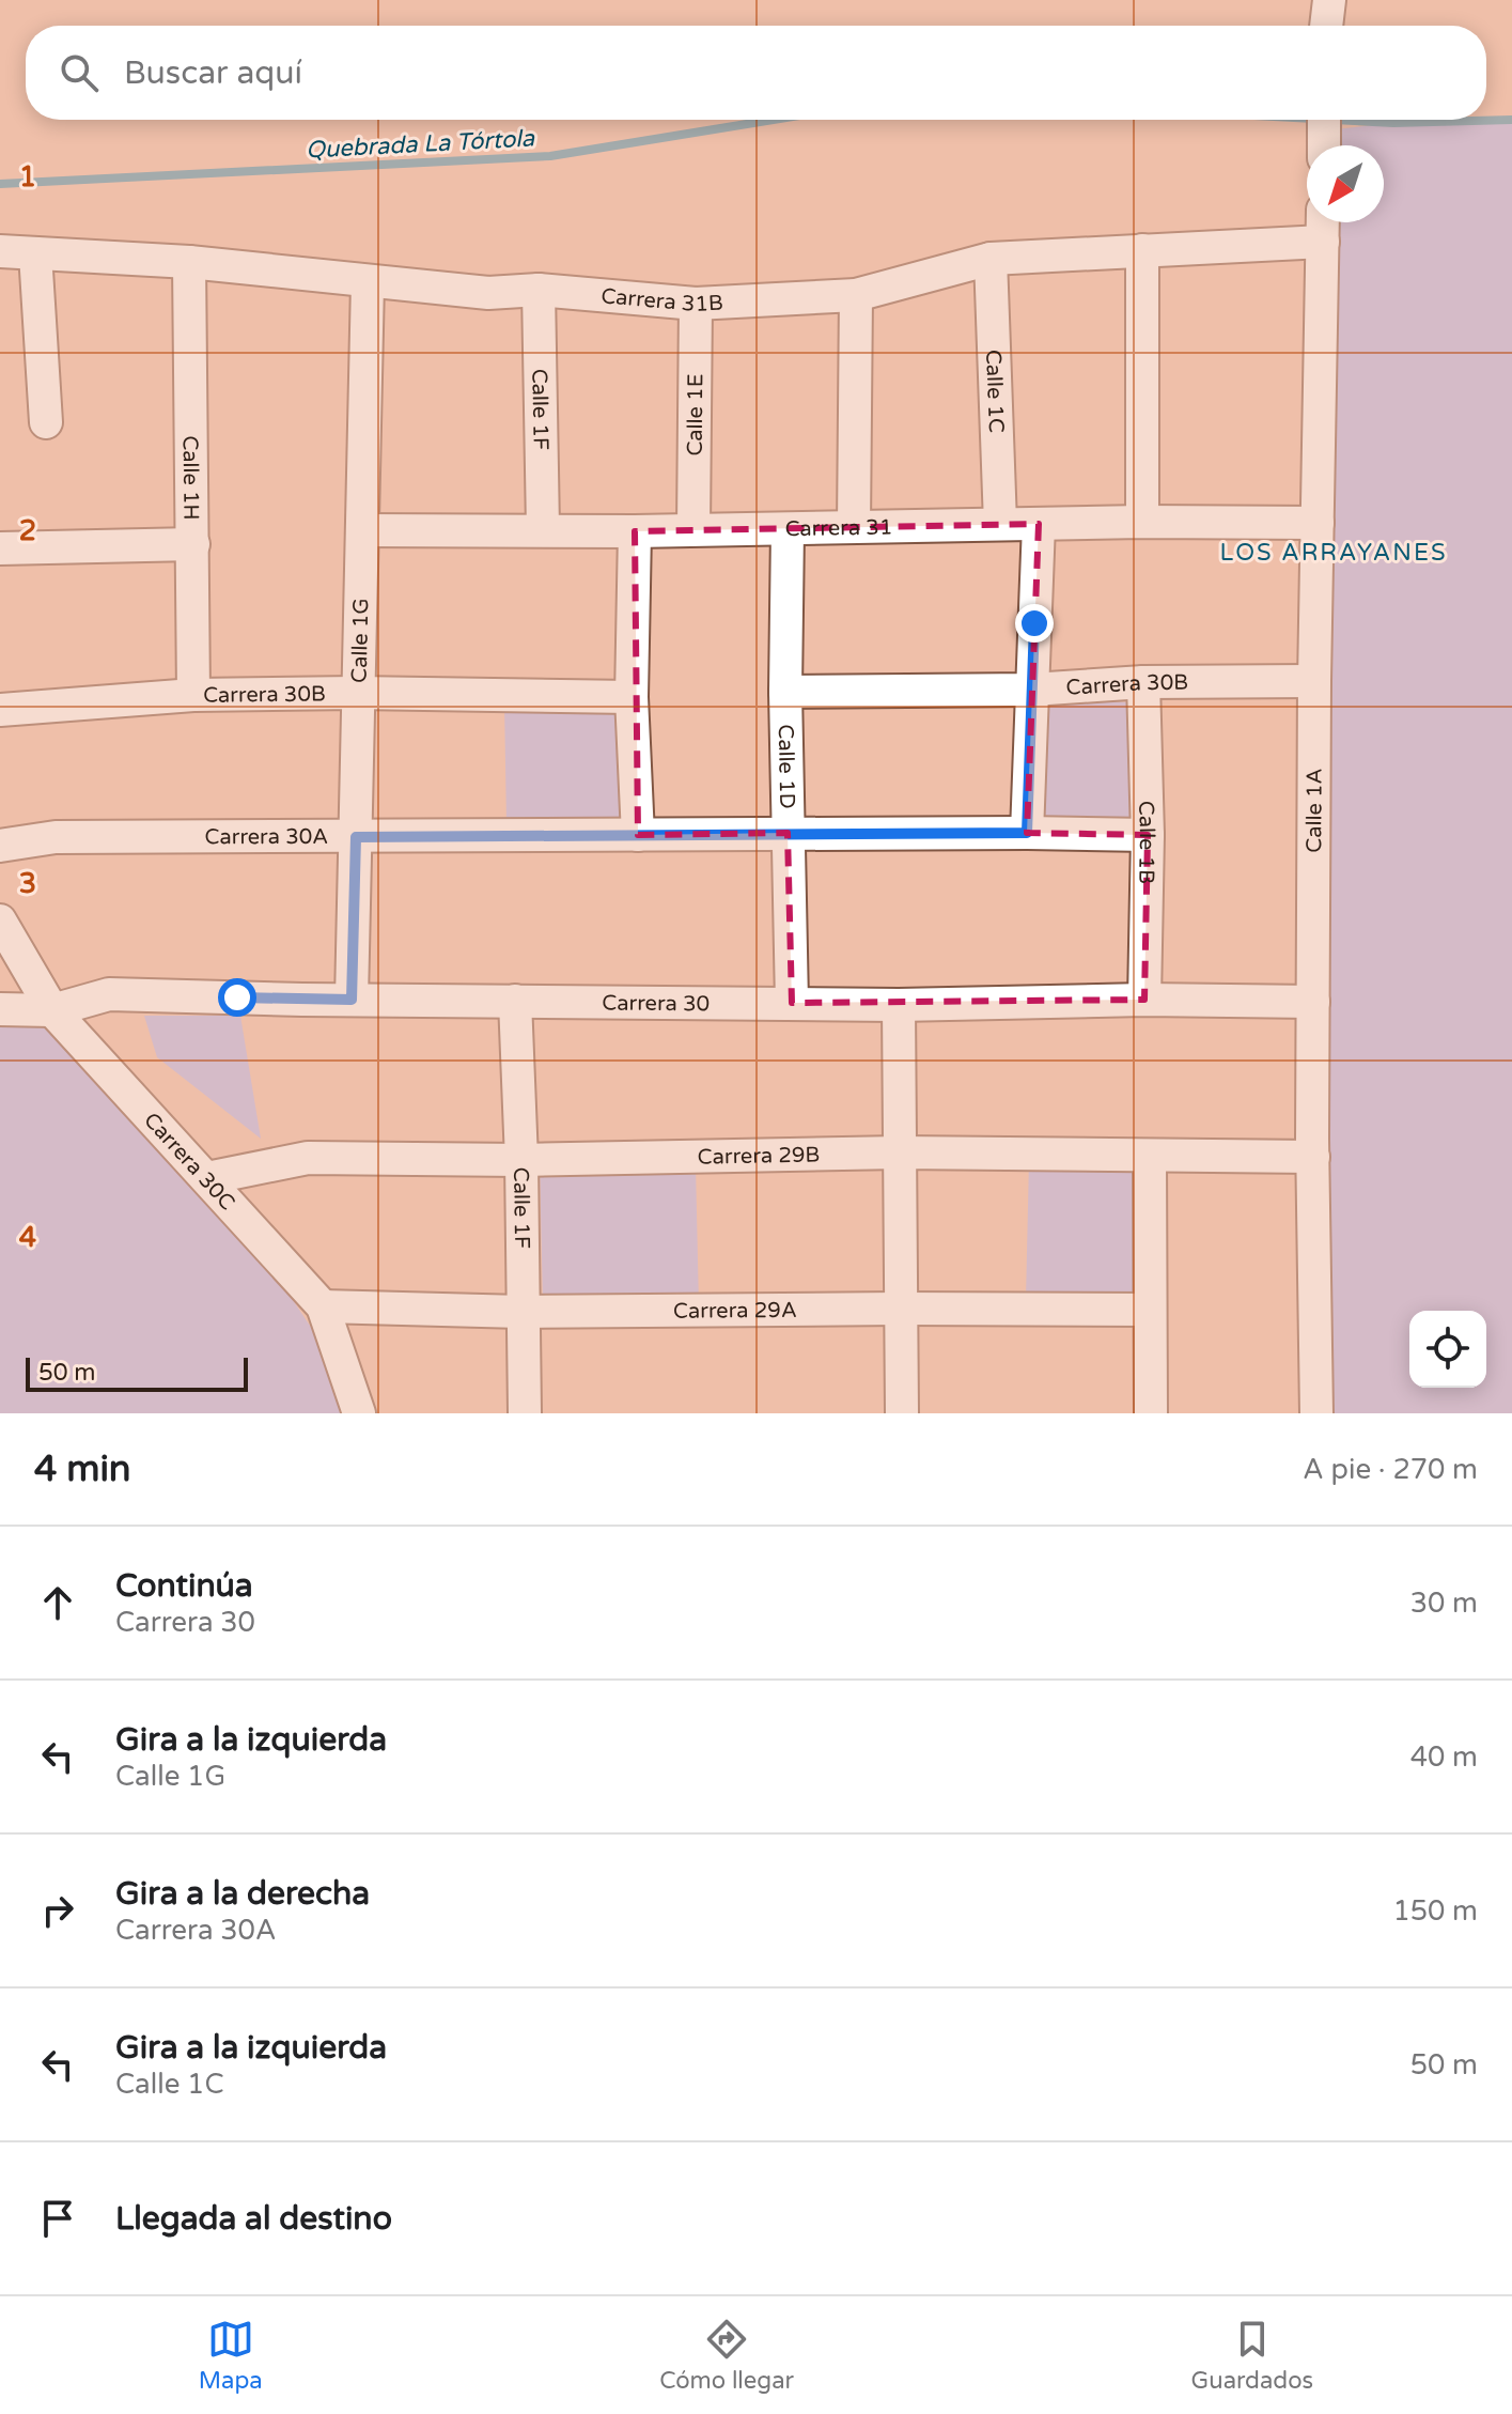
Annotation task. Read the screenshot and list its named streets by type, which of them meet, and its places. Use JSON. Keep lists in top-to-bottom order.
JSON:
{
  "streets": {
    "street": [
      "Carrera 31B",
      "Calle 1C",
      "Calle 1F",
      "Calle 1E",
      "Calle 1H",
      "Carrera 31",
      "Calle 1G",
      "Carrera 30B",
      "Calle 1D",
      "Calle 1A",
      "Carrera 30A",
      "Calle 1B",
      "Carrera 30",
      "Carrera 29B",
      "Carrera 30C",
      "Carrera 29A"
    ]
  },
  "crossings": [
    ["Carrera 31B", "Calle 1C"],
    ["Carrera 31B", "Calle 1F"],
    ["Carrera 31B", "Calle 1E"],
    ["Carrera 31B", "Calle 1H"],
    ["Carrera 31B", "Calle 1G"],
    ["Carrera 31B", "Calle 1A"],
    ["Calle 1C", "Carrera 31"],
    ["Calle 1F", "Carrera 31"],
    ["Calle 1F", "Carrera 30"],
    ["Calle 1F", "Carrera 29B"],
    ["Calle 1F", "Carrera 29A"],
    ["Calle 1E", "Carrera 31"],
    ["Calle 1H", "Carrera 30B"],
    ["Carrera 31", "Calle 1G"],
    ["Carrera 31", "Calle 1D"],
    ["Carrera 31", "Calle 1A"],
    ["Calle 1G", "Carrera 30B"],
    ["Calle 1G", "Carrera 30A"],
    ["Calle 1G", "Carrera 30"],
    ["Carrera 30B", "Calle 1D"],
    ["Carrera 30B", "Calle 1A"],
    ["Carrera 30B", "Calle 1B"],
    ["Calle 1D", "Carrera 30A"],
    ["Calle 1D", "Carrera 30"],
    ["Calle 1A", "Carrera 30"],
    ["Calle 1A", "Carrera 29B"],
    ["Carrera 30A", "Calle 1B"],
    ["Calle 1B", "Carrera 30"],
    ["Carrera 30", "Carrera 30C"],
    ["Carrera 29B", "Carrera 30C"],
    ["Carrera 30C", "Carrera 29A"]
  ],
  "districts": ["LOS ARRAYANES"],
  "water": ["Quebrada La Tórtola"],
  "scale_bar": "50 m",
  "north": "bottom left",
  "page": {
    "search": "Buscar aquí",
    "scale": "50 m",
    "heading": ["4 min", "A pie · 270 m"],
    "list": [
      ["Continúa", "Carrera 30", "30 m"],
      ["Gira a la izquierda", "Calle 1G", "40 m"],
      ["Gira a la derecha", "Carrera 30A", "150 m"],
      ["Gira a la izquierda", "Calle 1C", "50 m"],
      "Llegada al destino"
    ],
    "nav": ["Mapa", "Cómo llegar", "Guardados"]
  },
  "grid": {
    "rows": [
      "1",
      "2",
      "3",
      "4"
    ]
  }
}
